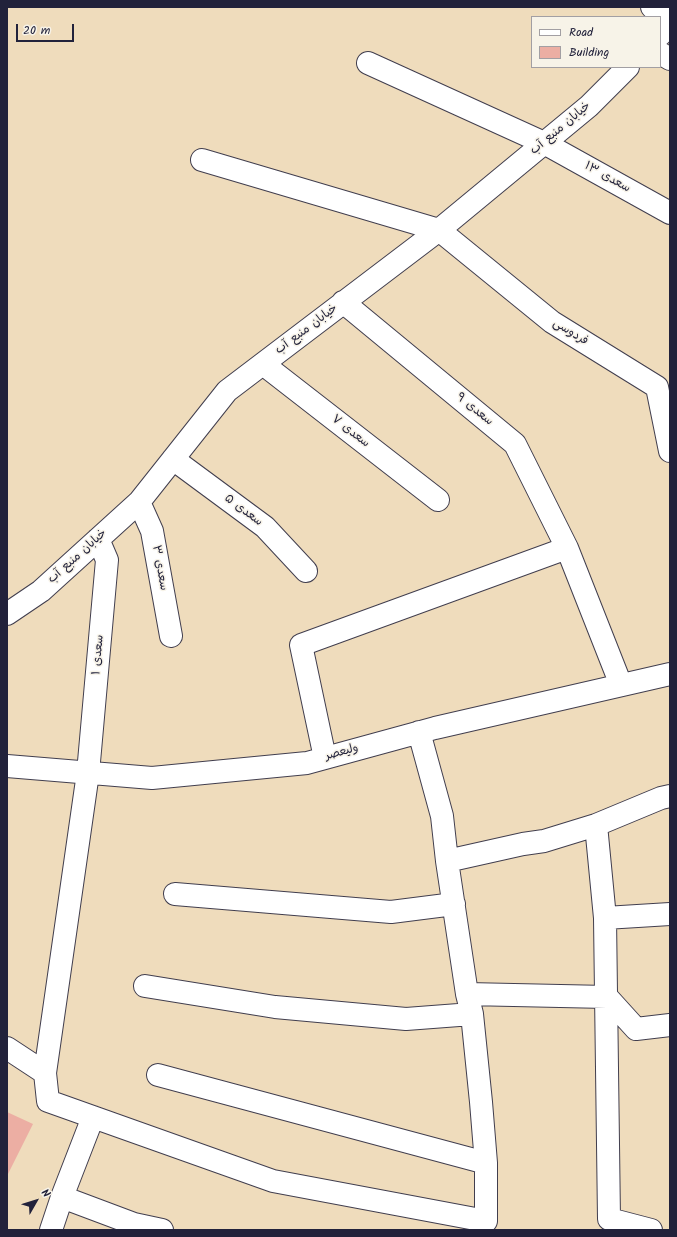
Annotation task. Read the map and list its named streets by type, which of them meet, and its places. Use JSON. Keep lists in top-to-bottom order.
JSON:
{
  "streets": {
    "street": [
      "خیابان منبع آب",
      "سعدی ۱۳",
      "فردوسی",
      "سعدی ۹",
      "سعدی ۷",
      "سعدی ۵",
      "سعدی ۳",
      "سعدی ۱",
      "ولیعصر"
    ]
  },
  "crossings": [
    ["خیابان منبع آب", "سعدی ۱۳"],
    ["خیابان منبع آب", "فردوسی"],
    ["خیابان منبع آب", "سعدی ۹"],
    ["خیابان منبع آب", "سعدی ۷"],
    ["خیابان منبع آب", "سعدی ۵"],
    ["خیابان منبع آب", "سعدی ۳"],
    ["خیابان منبع آب", "سعدی ۱"],
    ["سعدی ۹", "ولیعصر"],
    ["سعدی ۱", "ولیعصر"]
  ],
  "legend": ["Road", "Building"],
  "scale_bar": "20 m",
  "north": "top right"
}
